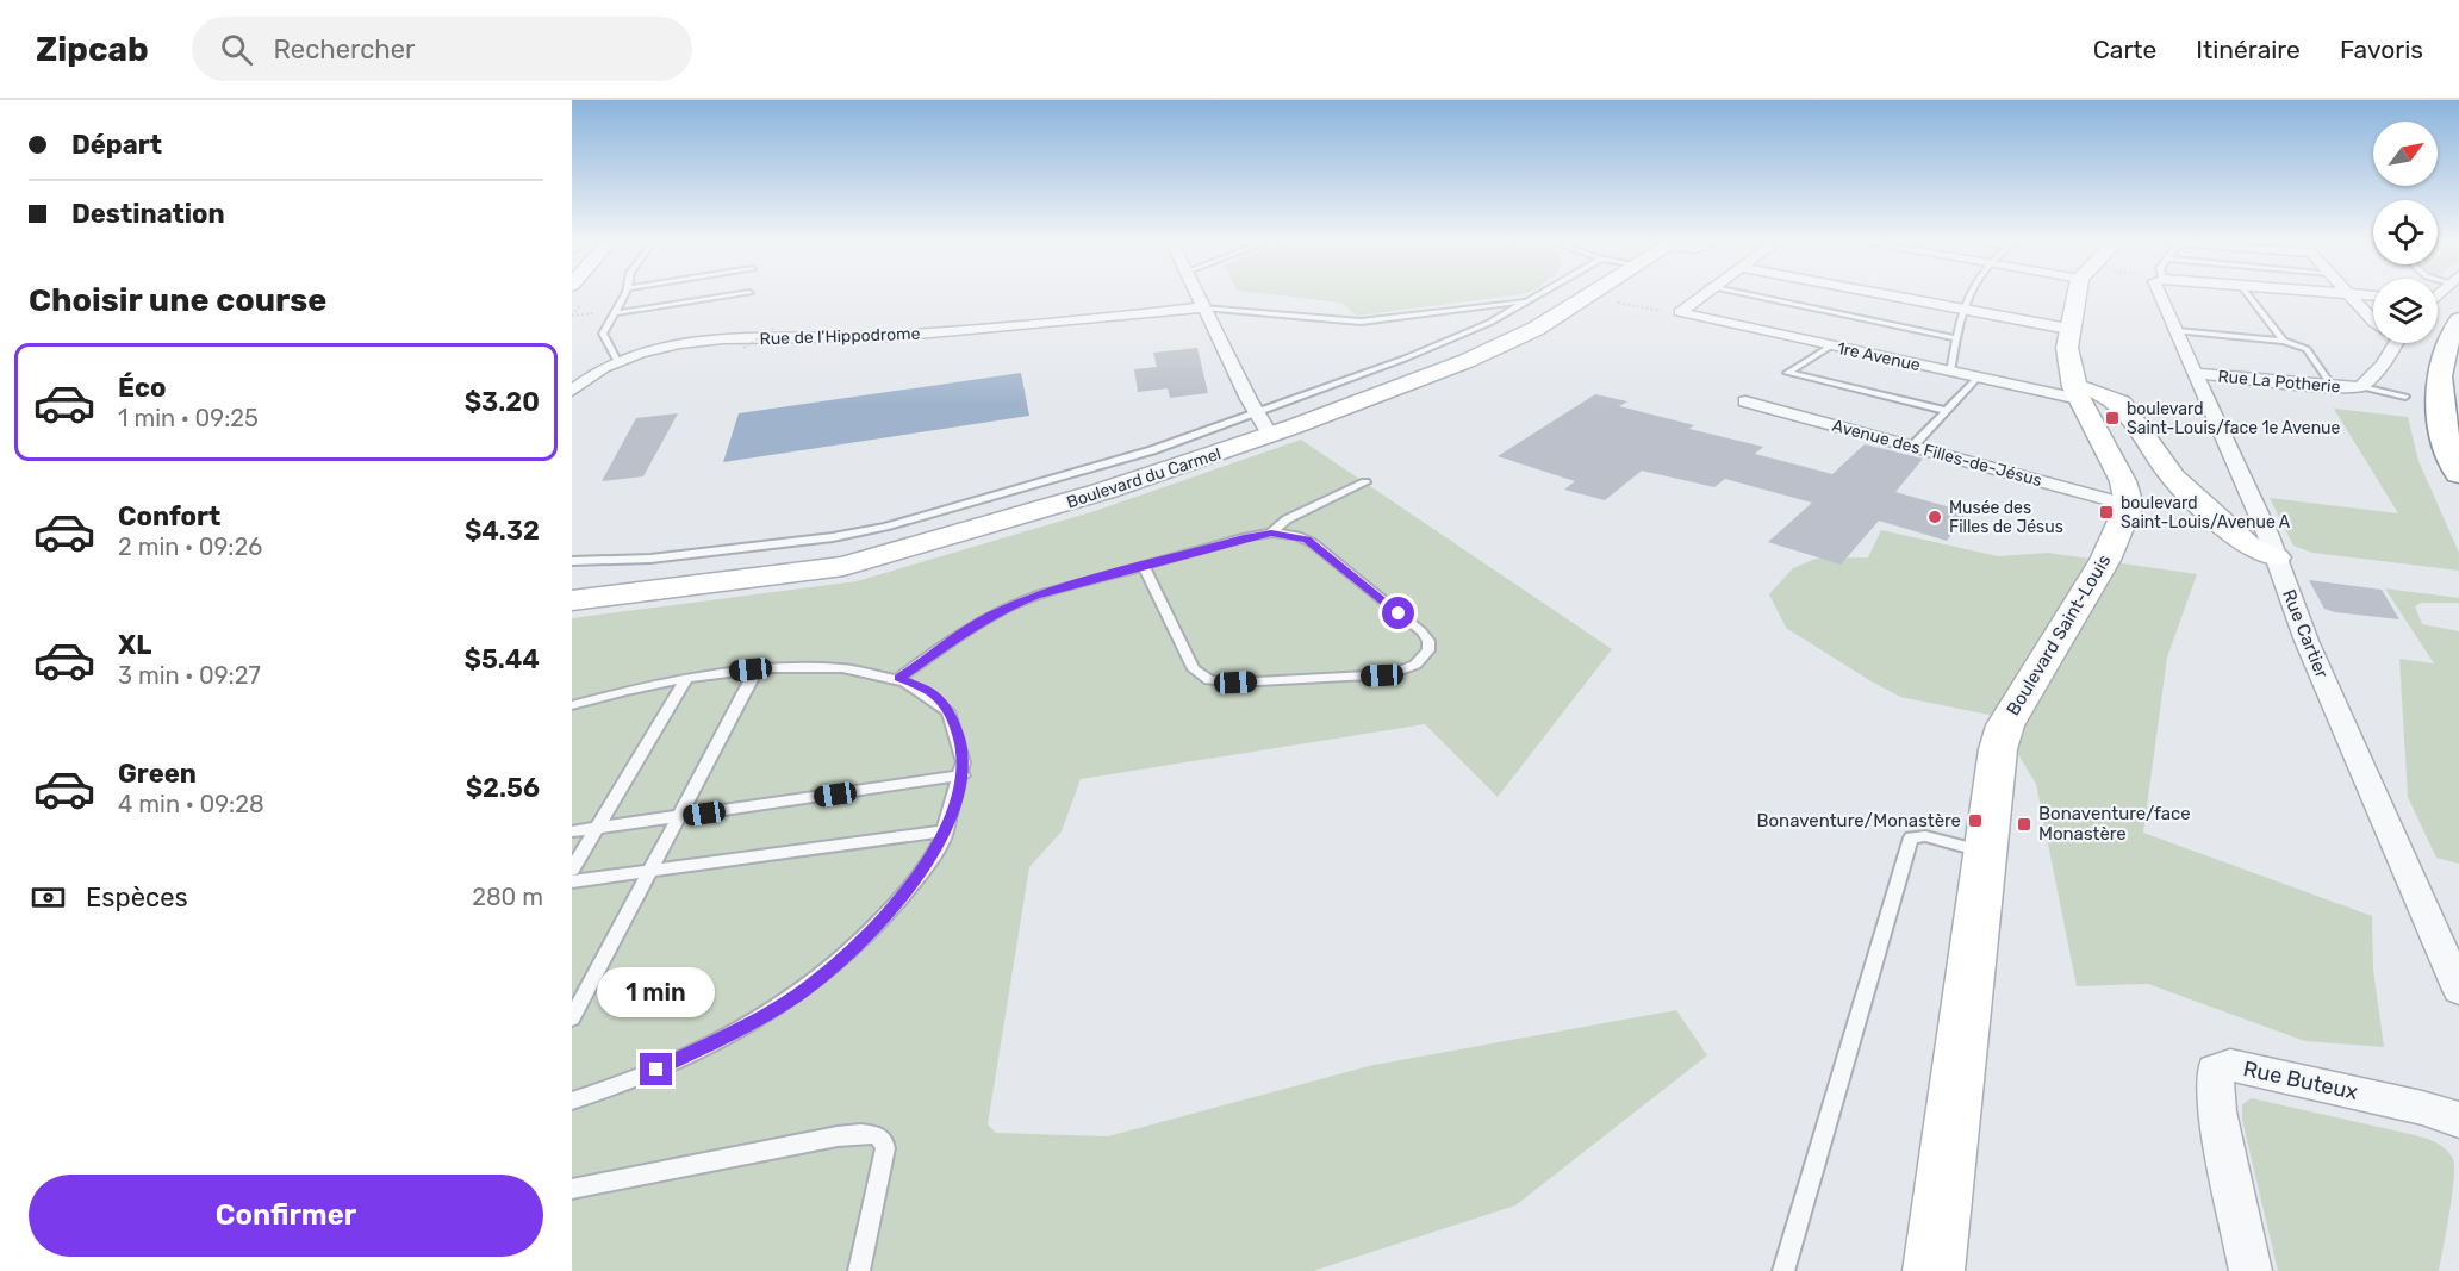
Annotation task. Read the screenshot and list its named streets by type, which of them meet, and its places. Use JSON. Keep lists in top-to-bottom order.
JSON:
{
  "streets": {
    "street": [
      "Rue de l'Hippodrome",
      "1re Avenue",
      "Rue La Potherie",
      "Avenue des Filles-de-Jésus",
      "Boulevard du Carmel",
      "Rue Cartier",
      "Boulevard Saint-Louis",
      "Rue Buteux"
    ]
  },
  "crossings": [
    ["Rue La Potherie", "Rue Cartier"],
    ["Avenue des Filles-de-Jésus", "Boulevard Saint-Louis"]
  ],
  "places": {
    "transit": [
      "boulevard Saint-Louis/face 1e Avenue",
      "boulevard Saint-Louis/Avenue A",
      "Bonaventure/Monastère",
      "Bonaventure/face Monastère"
    ],
    "other": ["Musée des Filles de Jésus"]
  },
  "north": "top right",
  "page": {
    "header": "Zipcab",
    "search": "Rechercher",
    "nav": ["Carte", "Itinéraire", "Favoris"],
    "banner": ["Départ", "Destination"],
    "heading": "Choisir une course",
    "list": [
      {
        "name": "Éco",
        "note": "1 min · 09:25",
        "value": "$3.20"
      },
      {
        "name": "Confort",
        "note": "2 min · 09:26",
        "value": "$4.32"
      },
      {
        "name": "XL",
        "note": "3 min · 09:27",
        "value": "$5.44"
      },
      {
        "name": "Green",
        "note": "4 min · 09:28",
        "value": "$2.56"
      }
    ],
    "pay": ["Espèces", "280 m"],
    "bubble": "1 min",
    "buttons": "Confirmer"
  }
}
